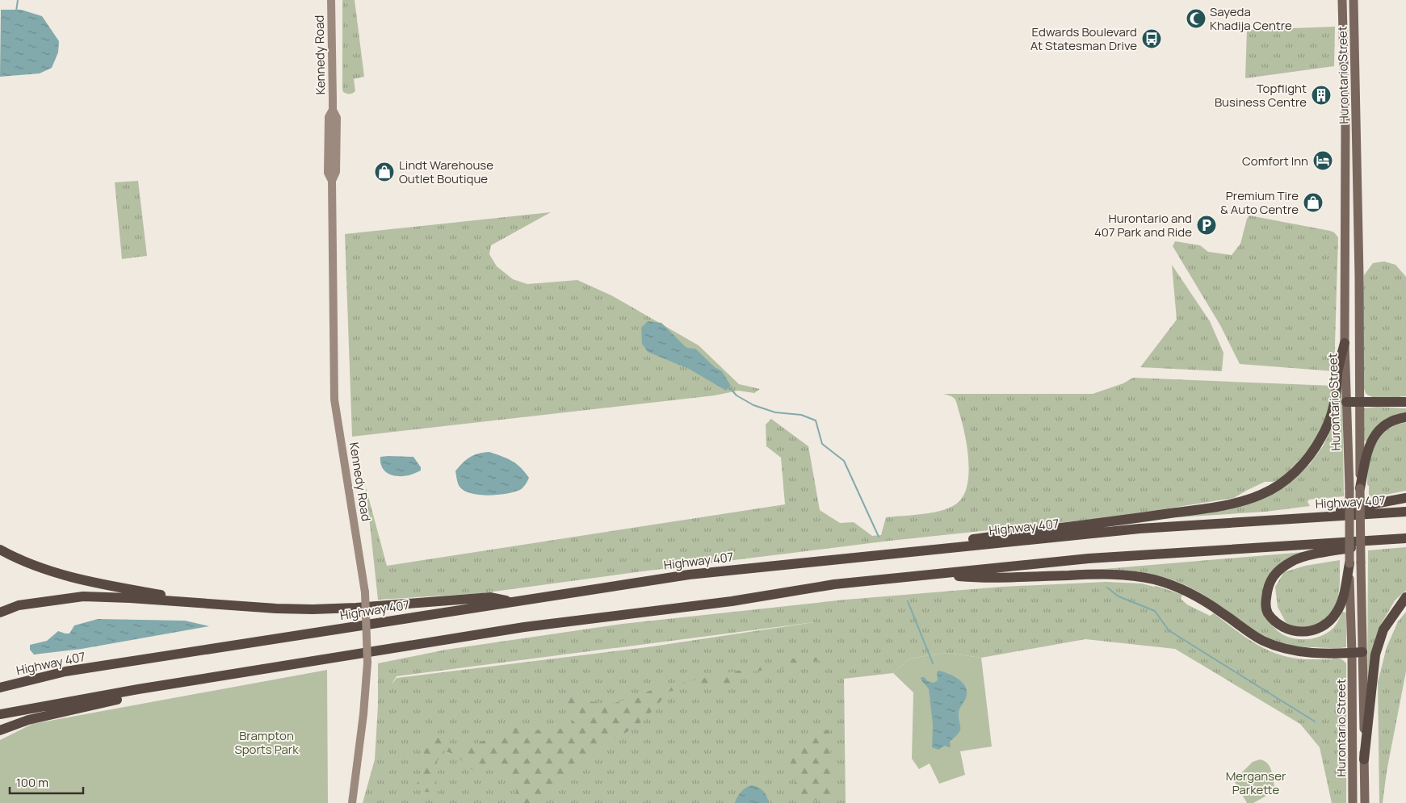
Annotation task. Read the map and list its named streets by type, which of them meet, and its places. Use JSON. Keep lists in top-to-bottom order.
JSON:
{
  "streets": {
    "highway": ["Highway 407"],
    "main road": ["Kennedy Road", "Hurontario Street"]
  },
  "parks": ["Brampton Sports Park", "Merganser Parkette"],
  "places": {
    "mosque": ["Sayeda Khadija Centre"],
    "bus stop": ["Edwards Boulevard At Statesman Drive"],
    "building": ["Topflight Business Centre"],
    "hotel": ["Comfort Inn"],
    "shop": ["Lindt Warehouse Outlet Boutique", "Premium Tire & Auto Centre"],
    "parking": ["Hurontario and 407 Park and Ride"]
  },
  "scale_bar": "100 m"
}
